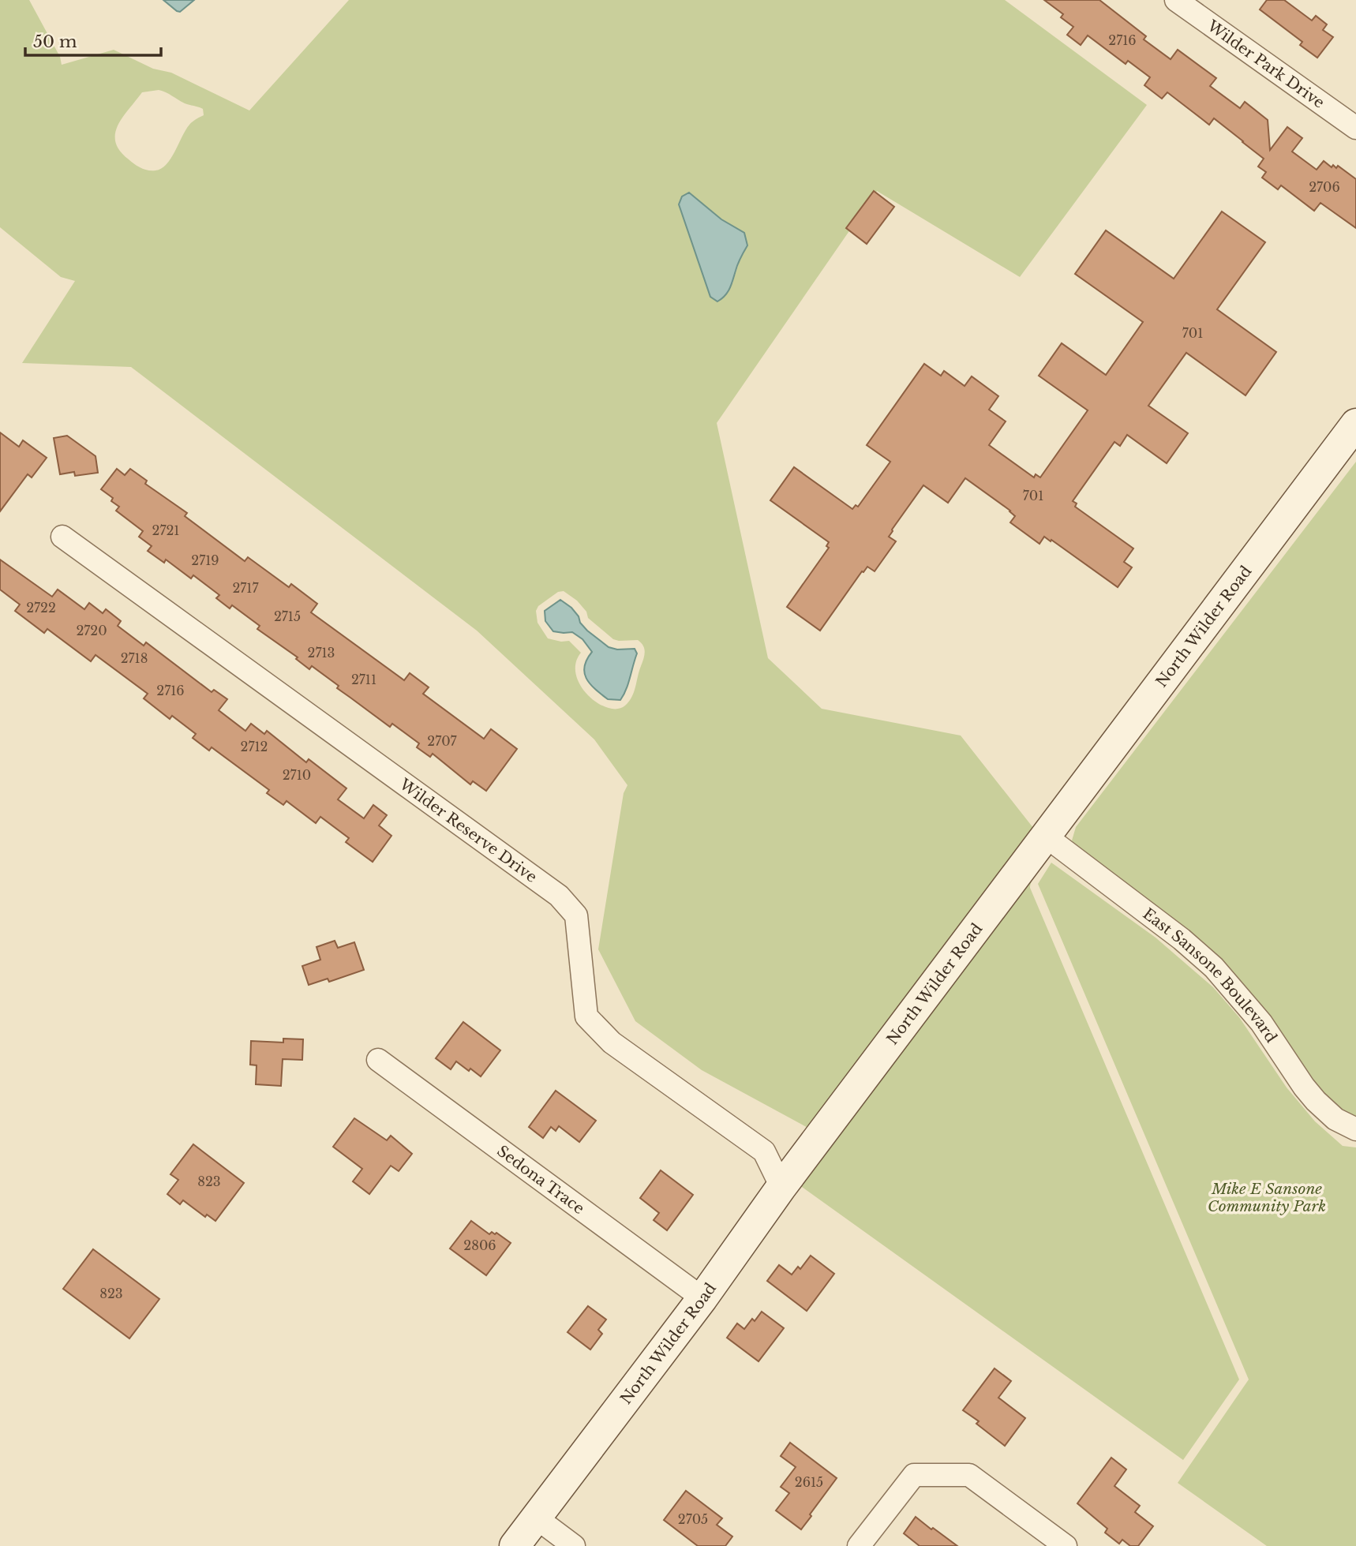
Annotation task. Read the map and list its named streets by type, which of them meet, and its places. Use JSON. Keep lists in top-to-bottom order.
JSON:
{
  "streets": {
    "street": [
      "Wilder Park Drive",
      "North Wilder Road",
      "Wilder Reserve Drive",
      "East Sansone Boulevard",
      "Sedona Trace"
    ]
  },
  "crossings": [
    ["North Wilder Road", "Wilder Reserve Drive"],
    ["North Wilder Road", "East Sansone Boulevard"],
    ["North Wilder Road", "Sedona Trace"]
  ],
  "parks": ["Mike E Sansone Community Park"],
  "house_numbers": [
    "2716",
    "2706",
    "701",
    "701",
    "2721",
    "2719",
    "2717",
    "2722",
    "2715",
    "2720",
    "2713",
    "2718",
    "2711",
    "2716",
    "2707",
    "2712",
    "2710",
    "823",
    "2806",
    "823",
    "2615",
    "2705"
  ],
  "scale_bar": "50 m"
}
